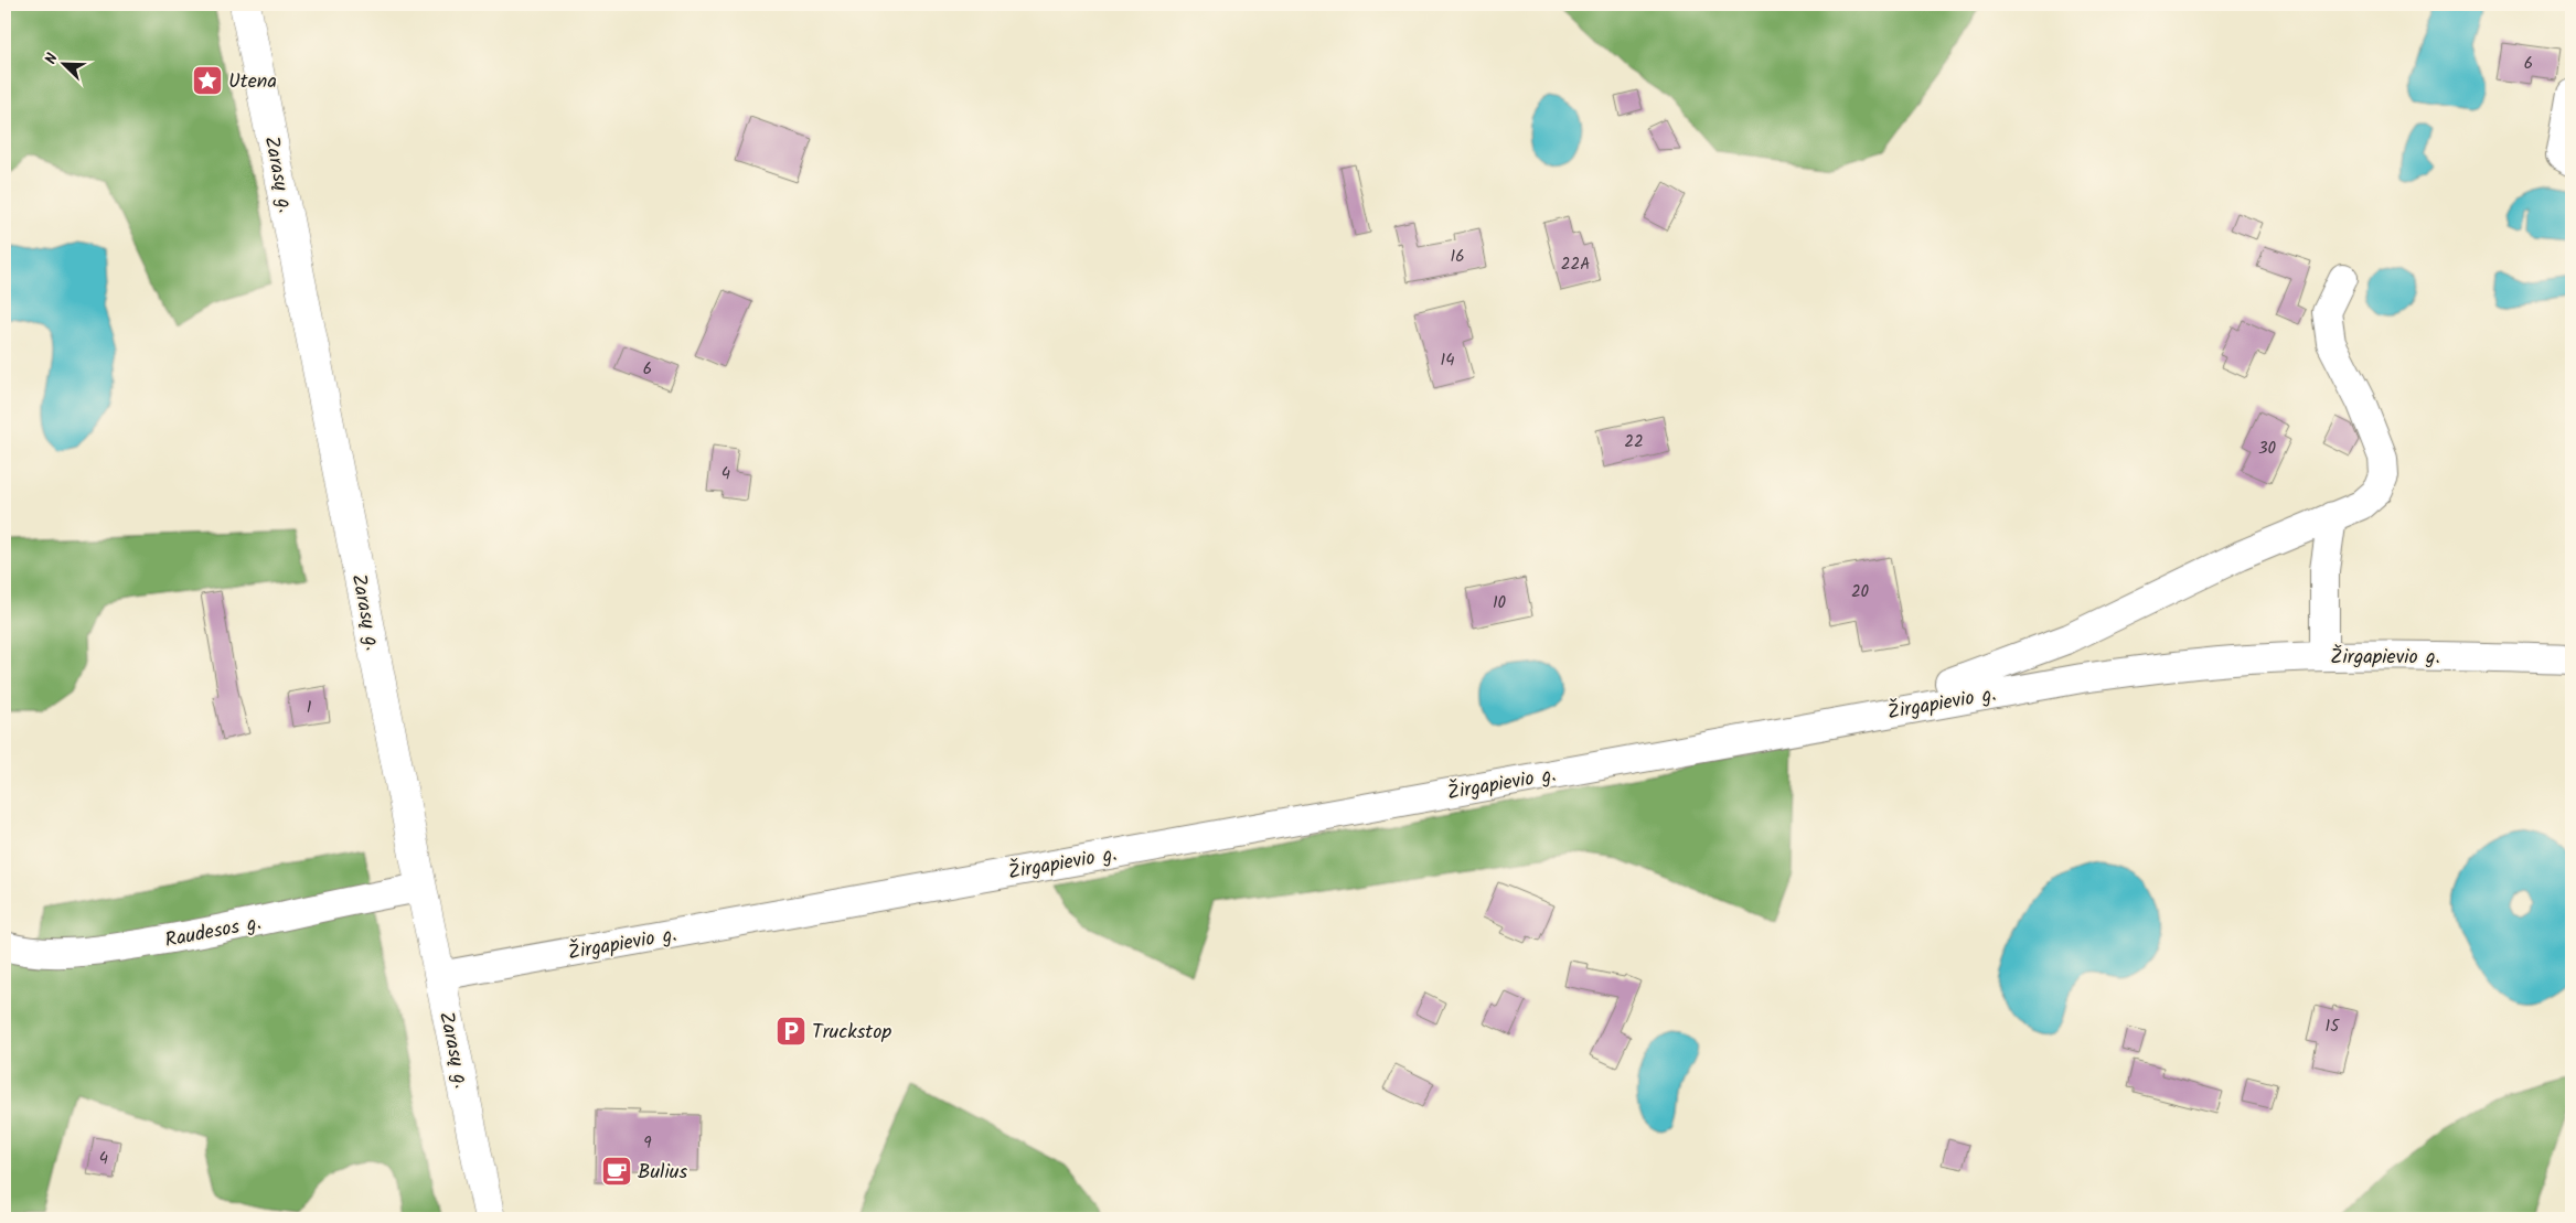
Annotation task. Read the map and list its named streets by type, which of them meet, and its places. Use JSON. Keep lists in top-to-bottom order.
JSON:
{
  "streets": {
    "highway": ["Zarasų g."],
    "street": ["Žirgapievio g.", "Raudesos g."]
  },
  "crossings": [
    ["Zarasų g.", "Žirgapievio g."],
    ["Zarasų g.", "Raudesos g."]
  ],
  "places": {
    "place": ["Utena"],
    "parking": ["Truckstop"],
    "cafe": ["Bulius"]
  },
  "house_numbers": [
    "6",
    "16",
    "22A",
    "14",
    "6",
    "22",
    "30",
    "4",
    "20",
    "10",
    "1",
    "15",
    "9",
    "4"
  ],
  "north": "top left"
}
